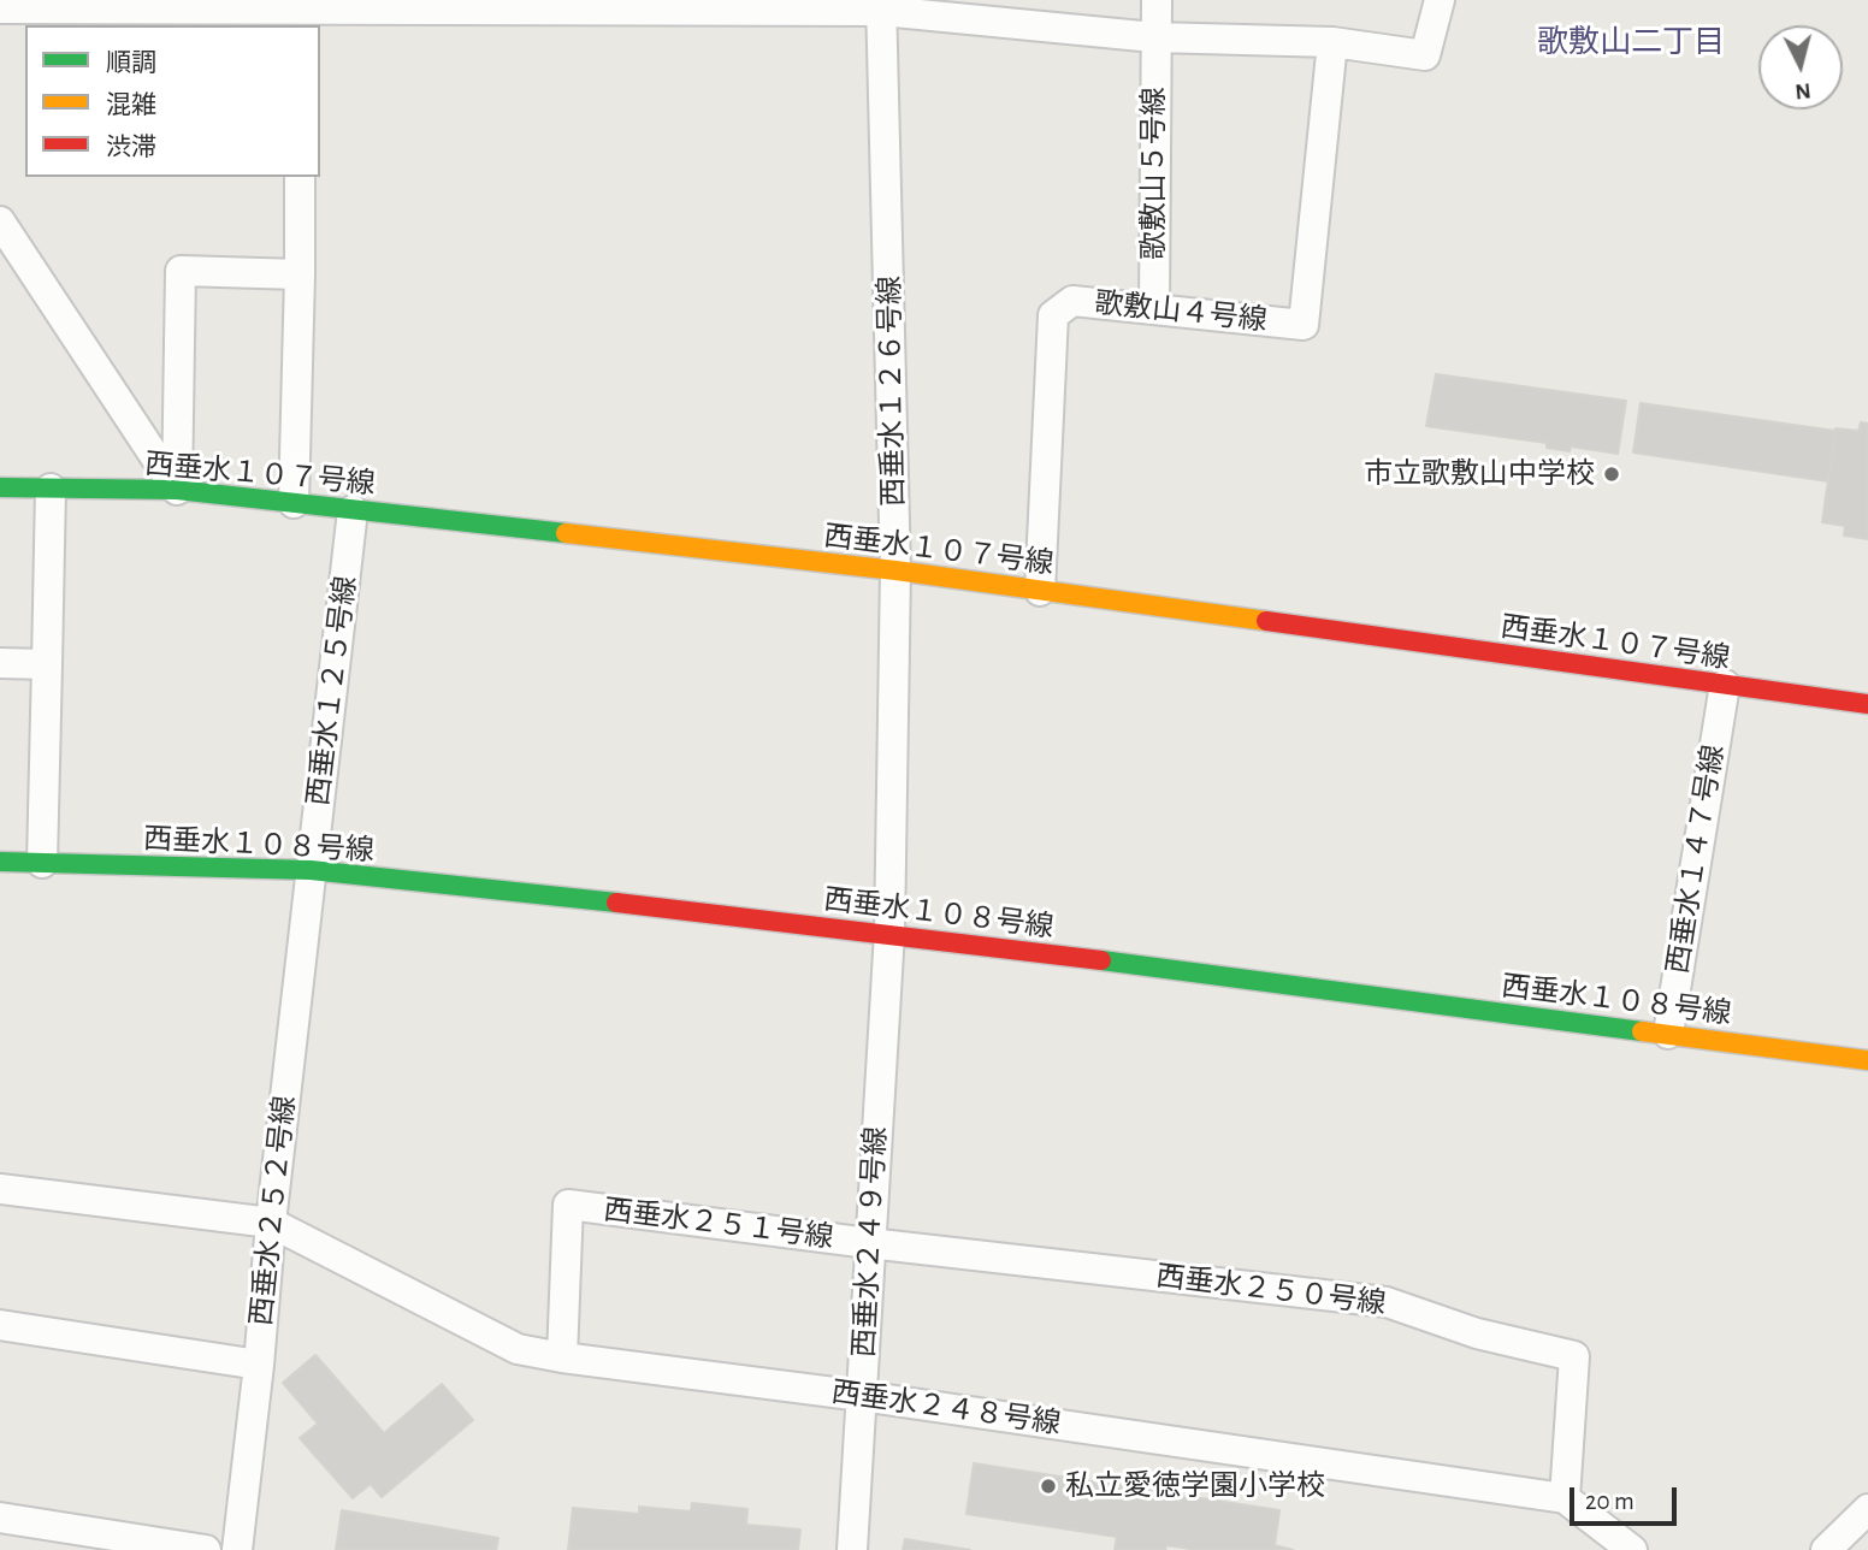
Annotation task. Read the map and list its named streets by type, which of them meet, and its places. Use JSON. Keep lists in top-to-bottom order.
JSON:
{
  "streets": {
    "street": [
      "歌敷山５号線",
      "歌敷山４号線",
      "西垂水１２６号線",
      "西垂水１０７号線",
      "西垂水１２５号線",
      "西垂水１０８号線",
      "西垂水１４７号線",
      "西垂水２５２号線",
      "西垂水２５１号線",
      "西垂水２４９号線",
      "西垂水２５０号線",
      "西垂水２４８号線"
    ]
  },
  "crossings": [
    ["歌敷山５号線", "歌敷山４号線"],
    ["歌敷山４号線", "西垂水１０７号線"],
    ["西垂水１２６号線", "西垂水１０７号線"],
    ["西垂水１２６号線", "西垂水１０８号線"],
    ["西垂水１２６号線", "西垂水２４９号線"],
    ["西垂水１０７号線", "西垂水１２５号線"],
    ["西垂水１０７号線", "西垂水１４７号線"],
    ["西垂水１２５号線", "西垂水１０８号線"],
    ["西垂水１２５号線", "西垂水２５２号線"],
    ["西垂水１０８号線", "西垂水１４７号線"],
    ["西垂水１０８号線", "西垂水２５２号線"],
    ["西垂水１０８号線", "西垂水２４９号線"],
    ["西垂水２５２号線", "西垂水２４８号線"],
    ["西垂水２５１号線", "西垂水２４９号線"],
    ["西垂水２５１号線", "西垂水２５０号線"],
    ["西垂水２５１号線", "西垂水２４８号線"],
    ["西垂水２４９号線", "西垂水２５０号線"],
    ["西垂水２４９号線", "西垂水２４８号線"],
    ["西垂水２５０号線", "西垂水２４８号線"]
  ],
  "districts": ["歌敷山二丁目"],
  "places": ["市立歌敷山中学校", "私立愛徳学園小学校"],
  "legend": ["順調", "混雑", "渋滞"],
  "scale_bar": "20 m",
  "north": "bottom"
}
